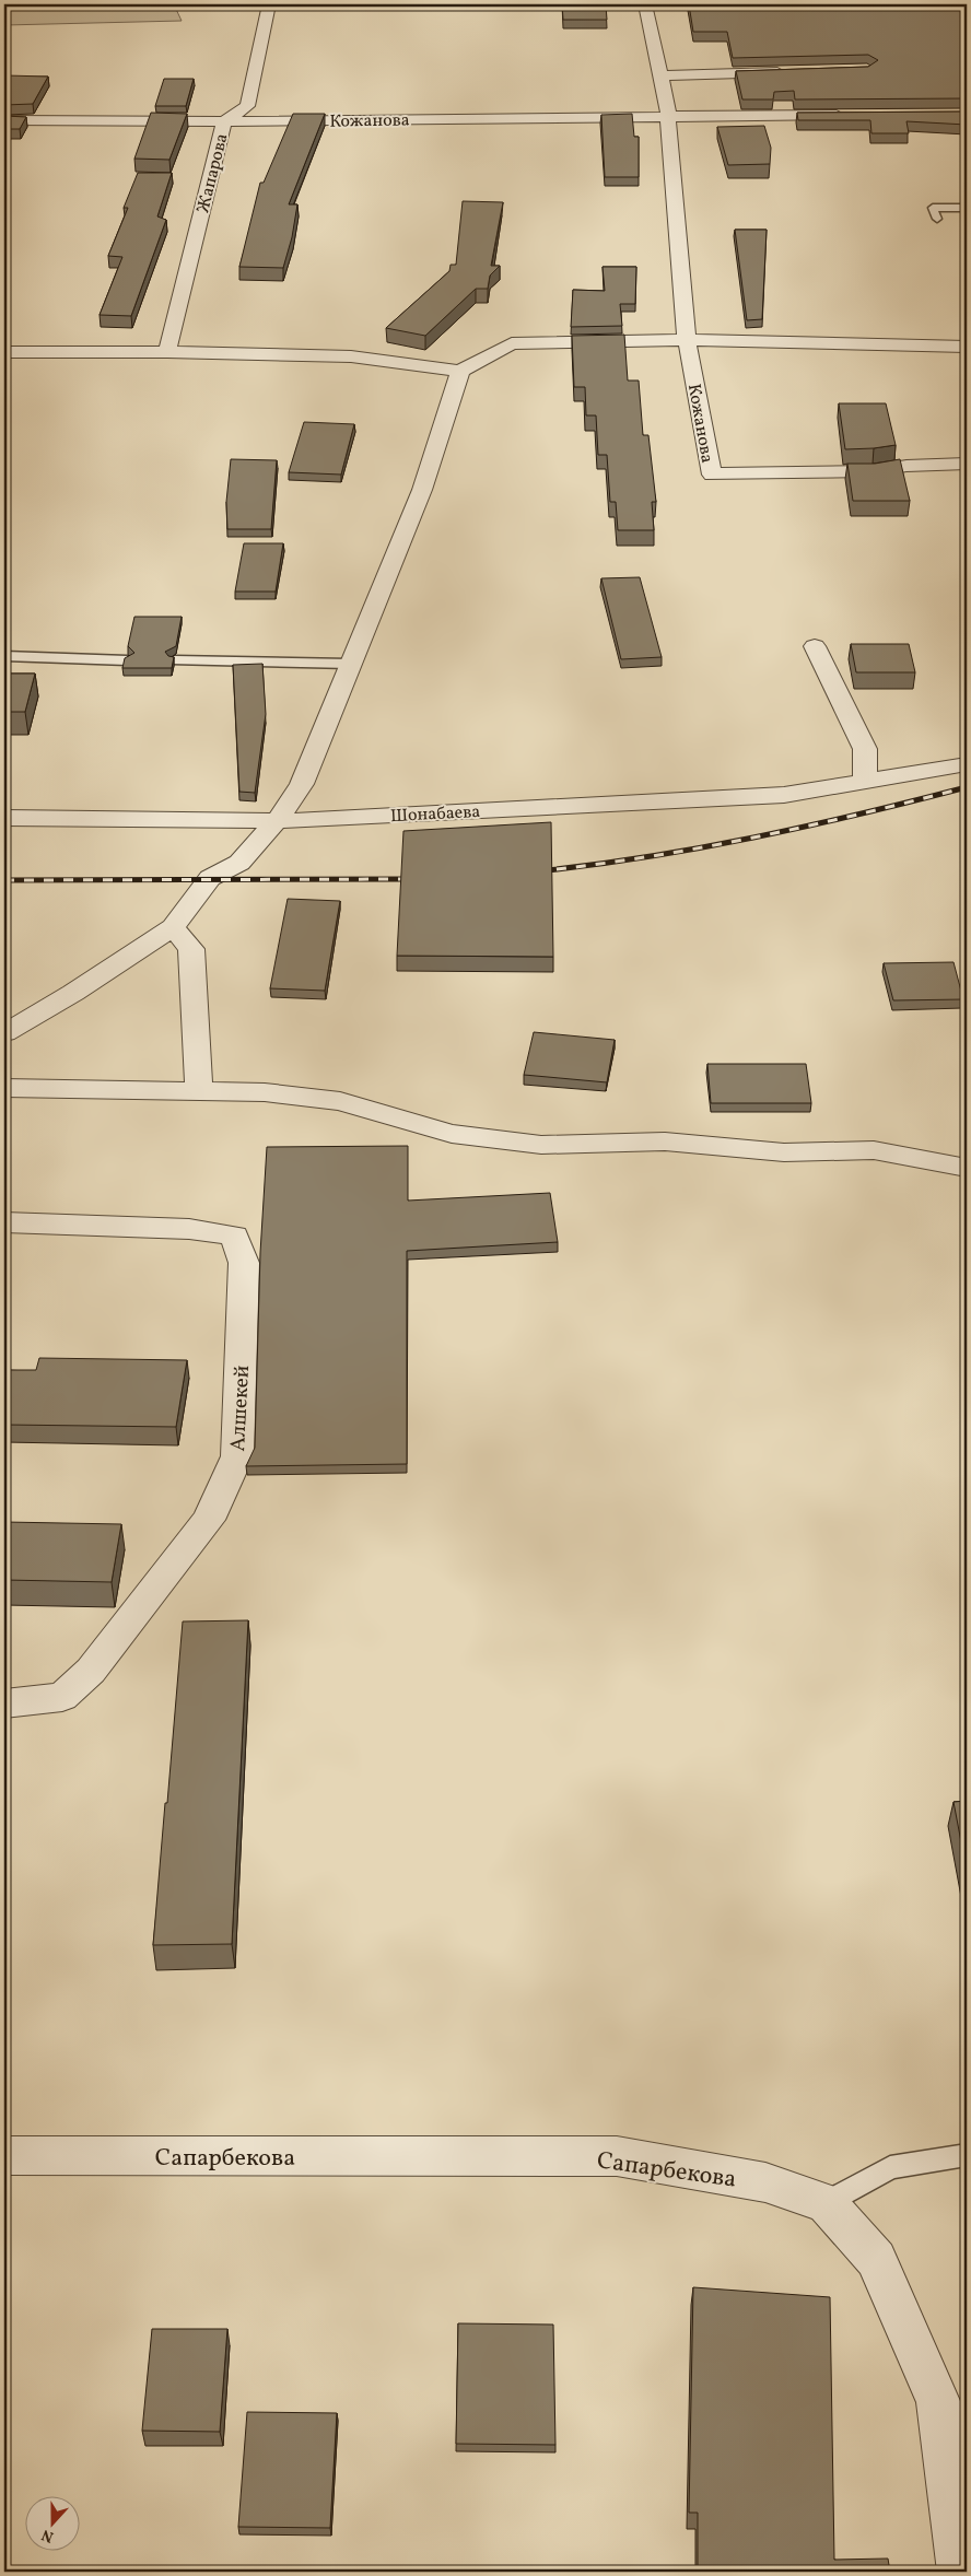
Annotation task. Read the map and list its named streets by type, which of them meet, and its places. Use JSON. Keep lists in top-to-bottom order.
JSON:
{
  "streets": {
    "street": [
      "Кожанова",
      "Жапарова",
      "Шонабаева",
      "Алшекей",
      "Сапарбекова"
    ]
  },
  "crossings": [
    ["Кожанова", "Жапарова"]
  ],
  "north": "bottom"
}
